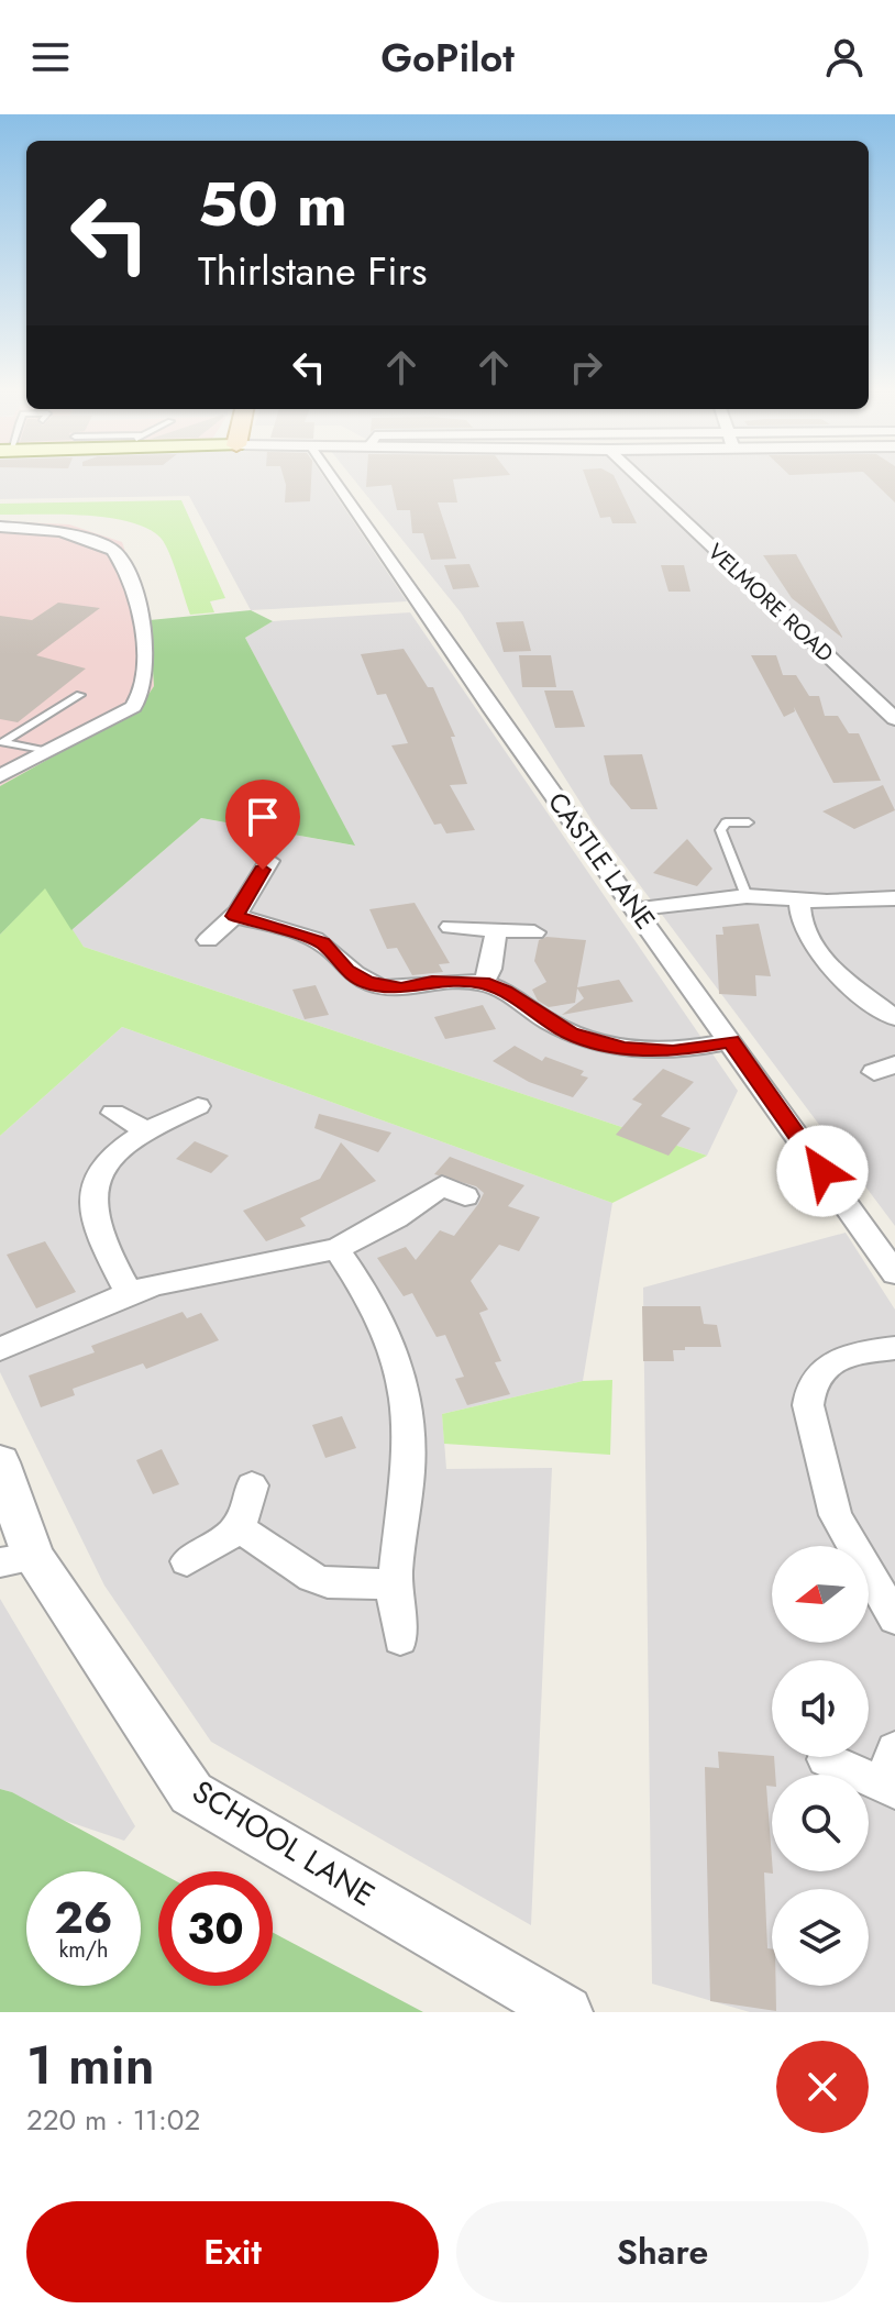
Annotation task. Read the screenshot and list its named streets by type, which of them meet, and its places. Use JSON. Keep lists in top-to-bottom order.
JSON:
{
  "streets": {
    "street": ["VELMORE ROAD", "CASTLE LANE", "SCHOOL LANE"]
  },
  "north": "left",
  "page": {
    "header": "GoPilot",
    "turn": ["50 m", "Thirlstane Firs"],
    "speed": "26 km/h",
    "limit": "30",
    "heading": ["1 min", "220 m · 11:02"],
    "buttons": ["Exit", "Share"]
  }
}
